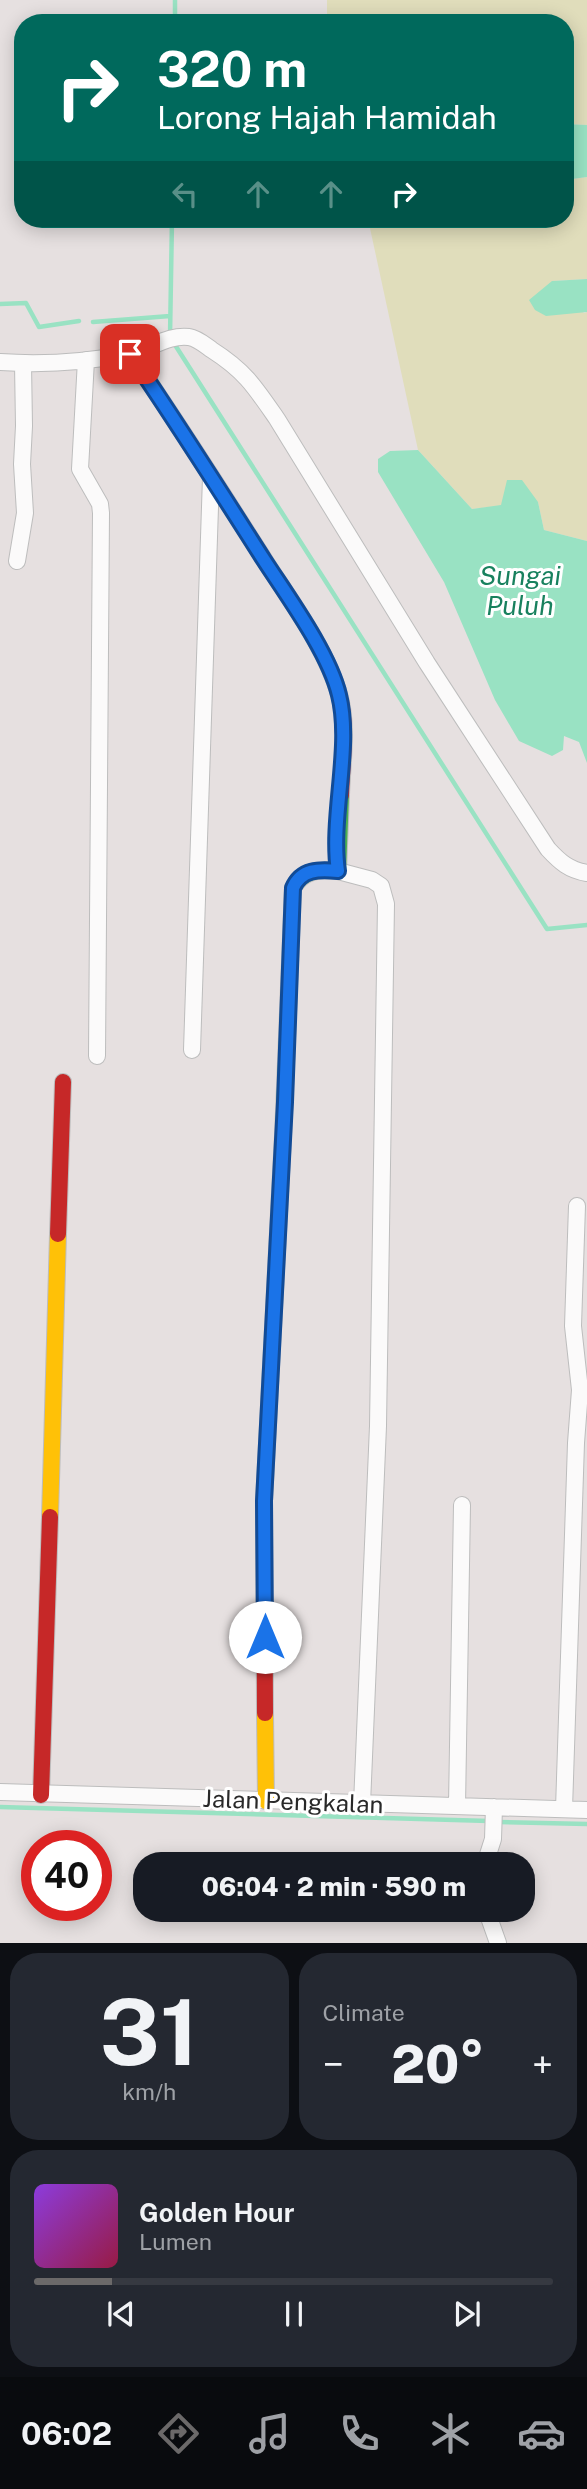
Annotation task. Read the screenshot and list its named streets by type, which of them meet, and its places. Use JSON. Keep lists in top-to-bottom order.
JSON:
{
  "streets": {
    "street": ["Jalan Pengkalan"]
  },
  "water": ["Sungai Puluh"],
  "page": {
    "turn": ["320 m", "Lorong Hajah Hamidah"],
    "limit": "40",
    "trip": "06:04 · 2 min · 590 m",
    "tile": [
      ["31", "km/h"],
      "Climate"
    ],
    "heat": ["−", "20°", "+"],
    "song": ["Golden Hour", "Lumen"],
    "tabs": "06:02"
  }
}
